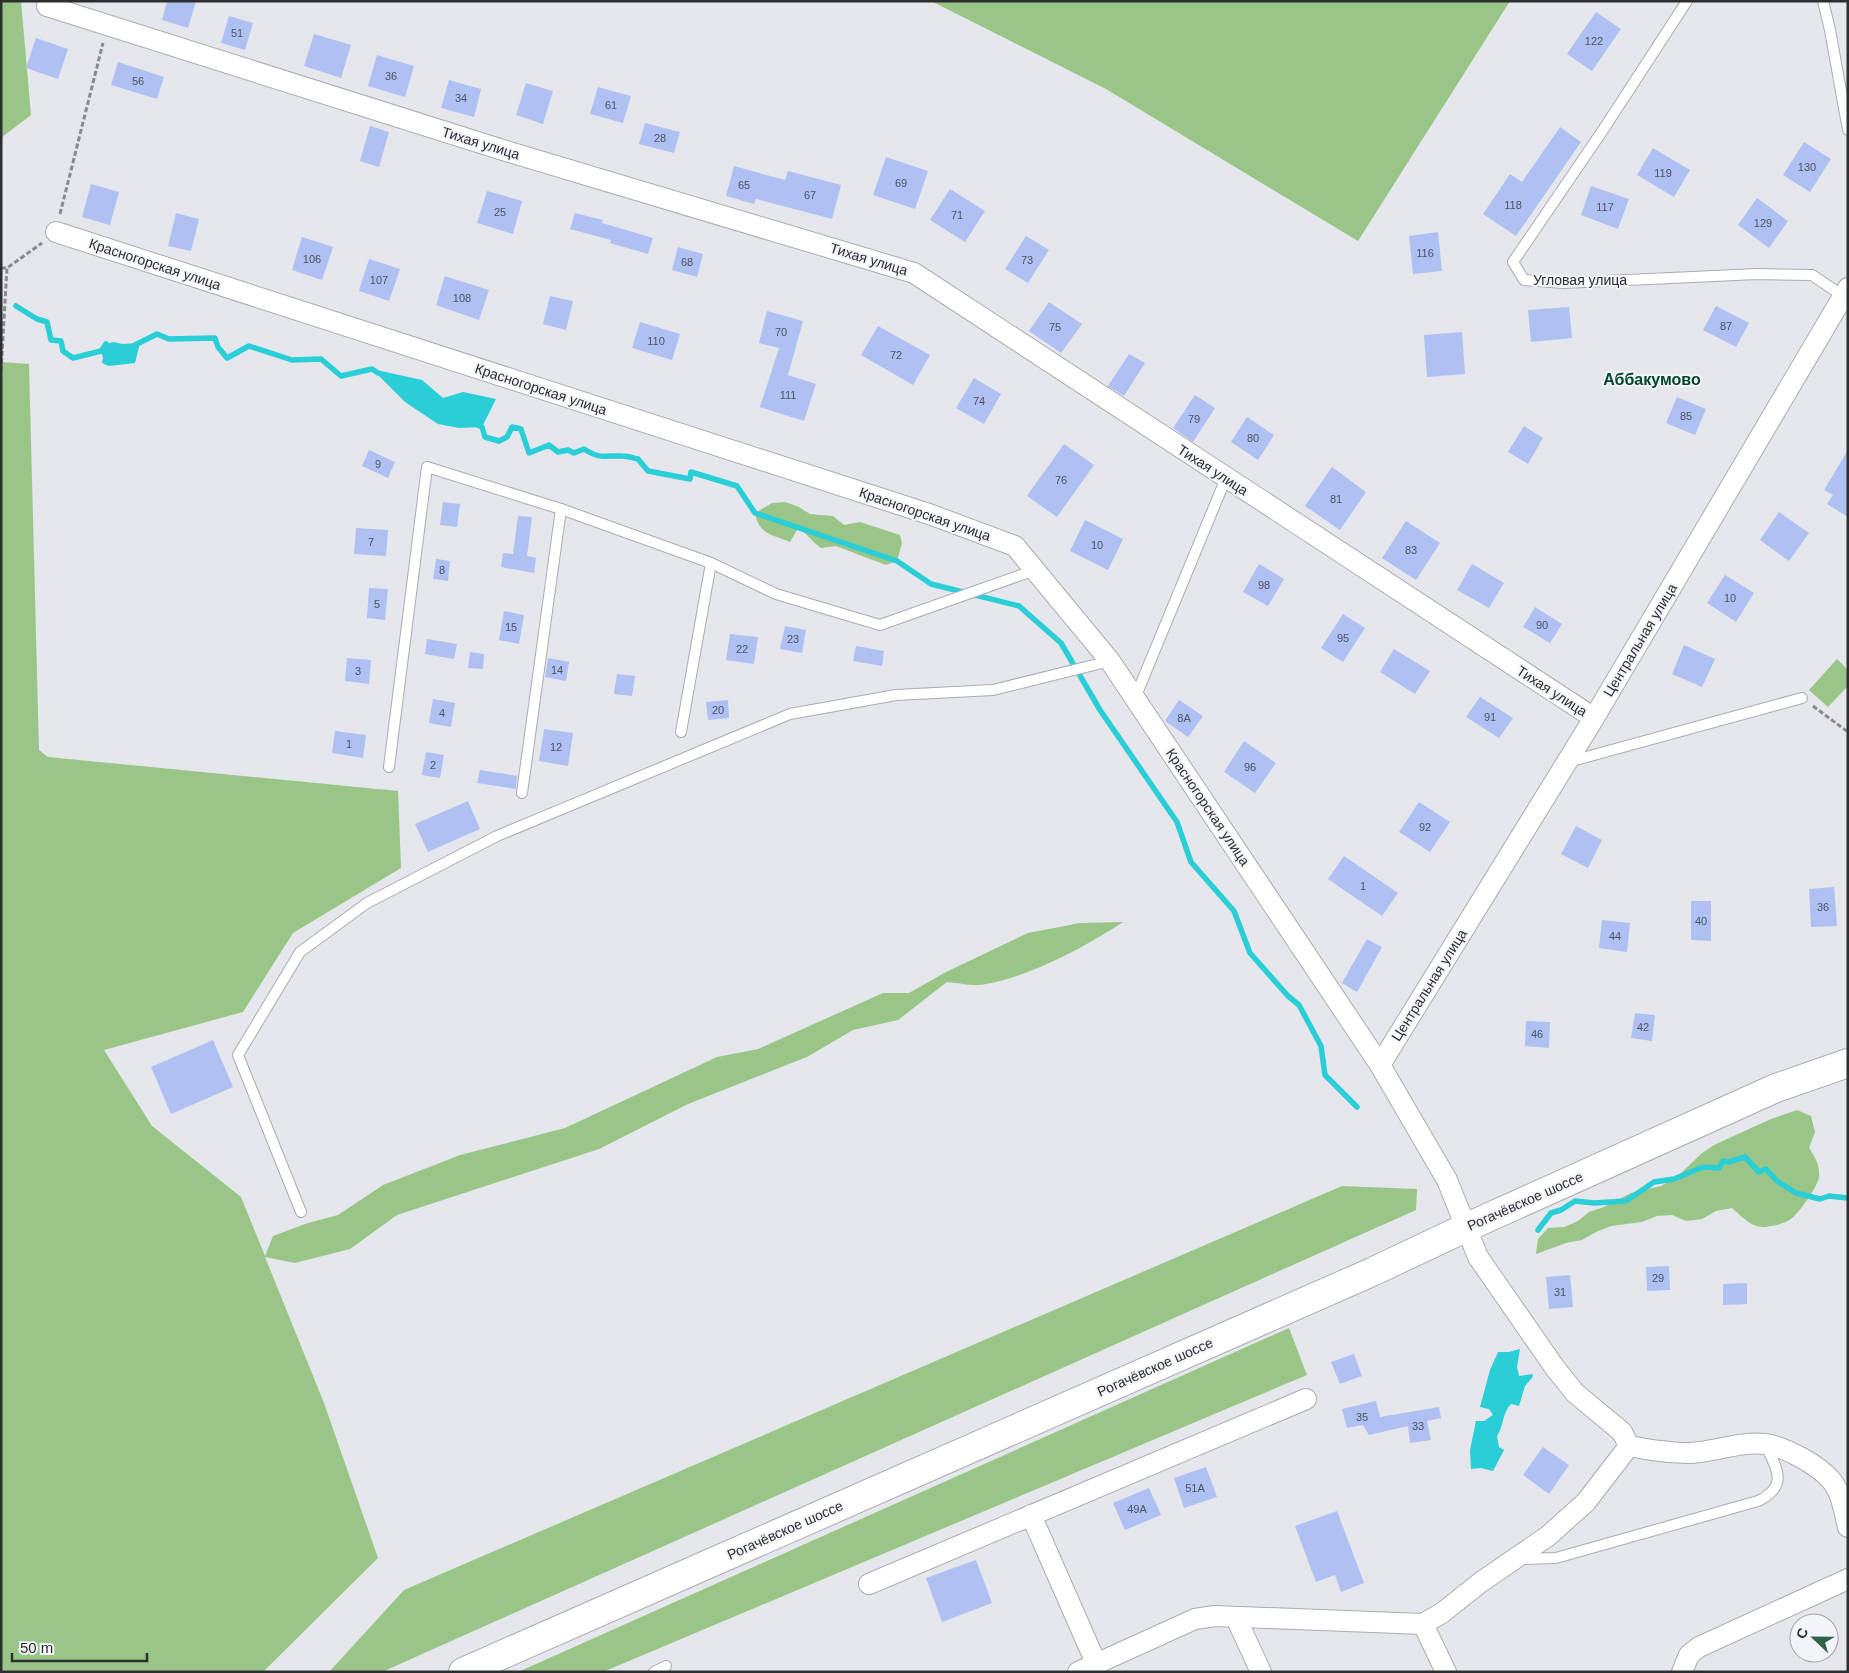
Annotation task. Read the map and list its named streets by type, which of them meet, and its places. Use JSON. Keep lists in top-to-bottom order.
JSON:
{
  "streets": {
    "main road": ["Рогачёвское шоссе"],
    "street": ["Тихая улица", "Красногорская улица", "Центральная улица"],
    "lane": ["Угловая улица"]
  },
  "crossings": [
    ["Тихая улица", "Центральная улица"],
    ["Красногорская улица", "Центральная улица"],
    ["Красногорская улица", "Рогачёвское шоссе"],
    ["Угловая улица", "Центральная улица"]
  ],
  "districts": ["Аббакумово"],
  "house_numbers": [
    "51",
    "122",
    "36",
    "56",
    "34",
    "61",
    "28",
    "130",
    "119",
    "69",
    "65",
    "67",
    "118",
    "117",
    "25",
    "71",
    "129",
    "116",
    "106",
    "73",
    "68",
    "107",
    "108",
    "87",
    "75",
    "70",
    "110",
    "72",
    "111",
    "74",
    "85",
    "79",
    "80",
    "9",
    "76",
    "81",
    "7",
    "10",
    "83",
    "8",
    "98",
    "10",
    "5",
    "90",
    "15",
    "95",
    "23",
    "22",
    "14",
    "3",
    "20",
    "4",
    "91",
    "8А",
    "1",
    "12",
    "2",
    "96",
    "92",
    "1",
    "36",
    "40",
    "44",
    "42",
    "46",
    "29",
    "31",
    "35",
    "33",
    "51А",
    "49А"
  ],
  "scale_bar": "50 m",
  "north": "left"
}
